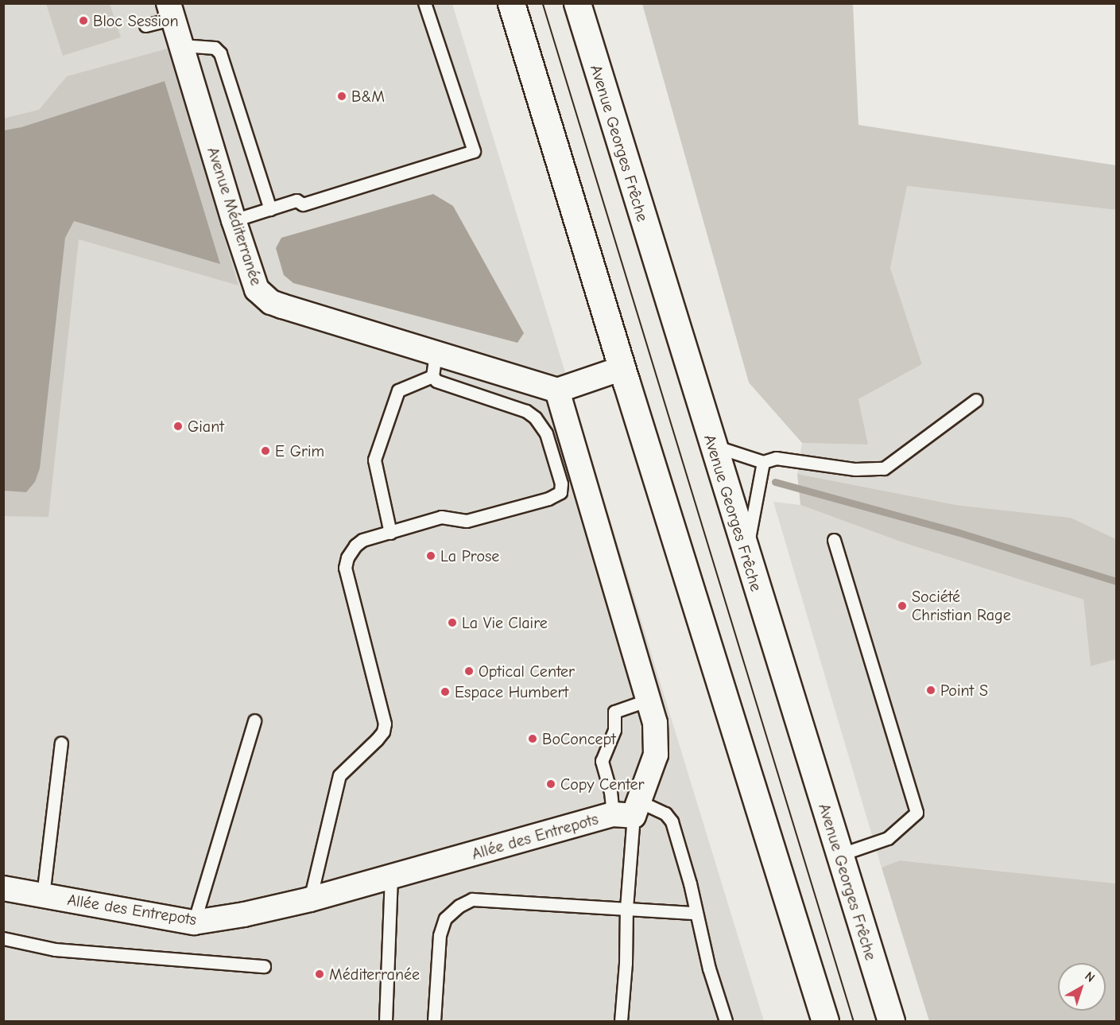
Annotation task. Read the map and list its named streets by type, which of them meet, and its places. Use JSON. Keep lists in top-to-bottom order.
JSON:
{
  "streets": {
    "main road": ["Avenue Georges Frêche"],
    "street": ["Avenue Méditerranée", "Allée des Entrepots"]
  },
  "places": [
    "Bloc Session",
    "B&M",
    "Giant",
    "E Grim",
    "La Prose",
    "Société Christian Rage",
    "La Vie Claire",
    "Optical Center",
    "Point S",
    "Espace Humbert",
    "BoConcept",
    "Copy Center",
    "Méditerranée"
  ],
  "north": "top right"
}
